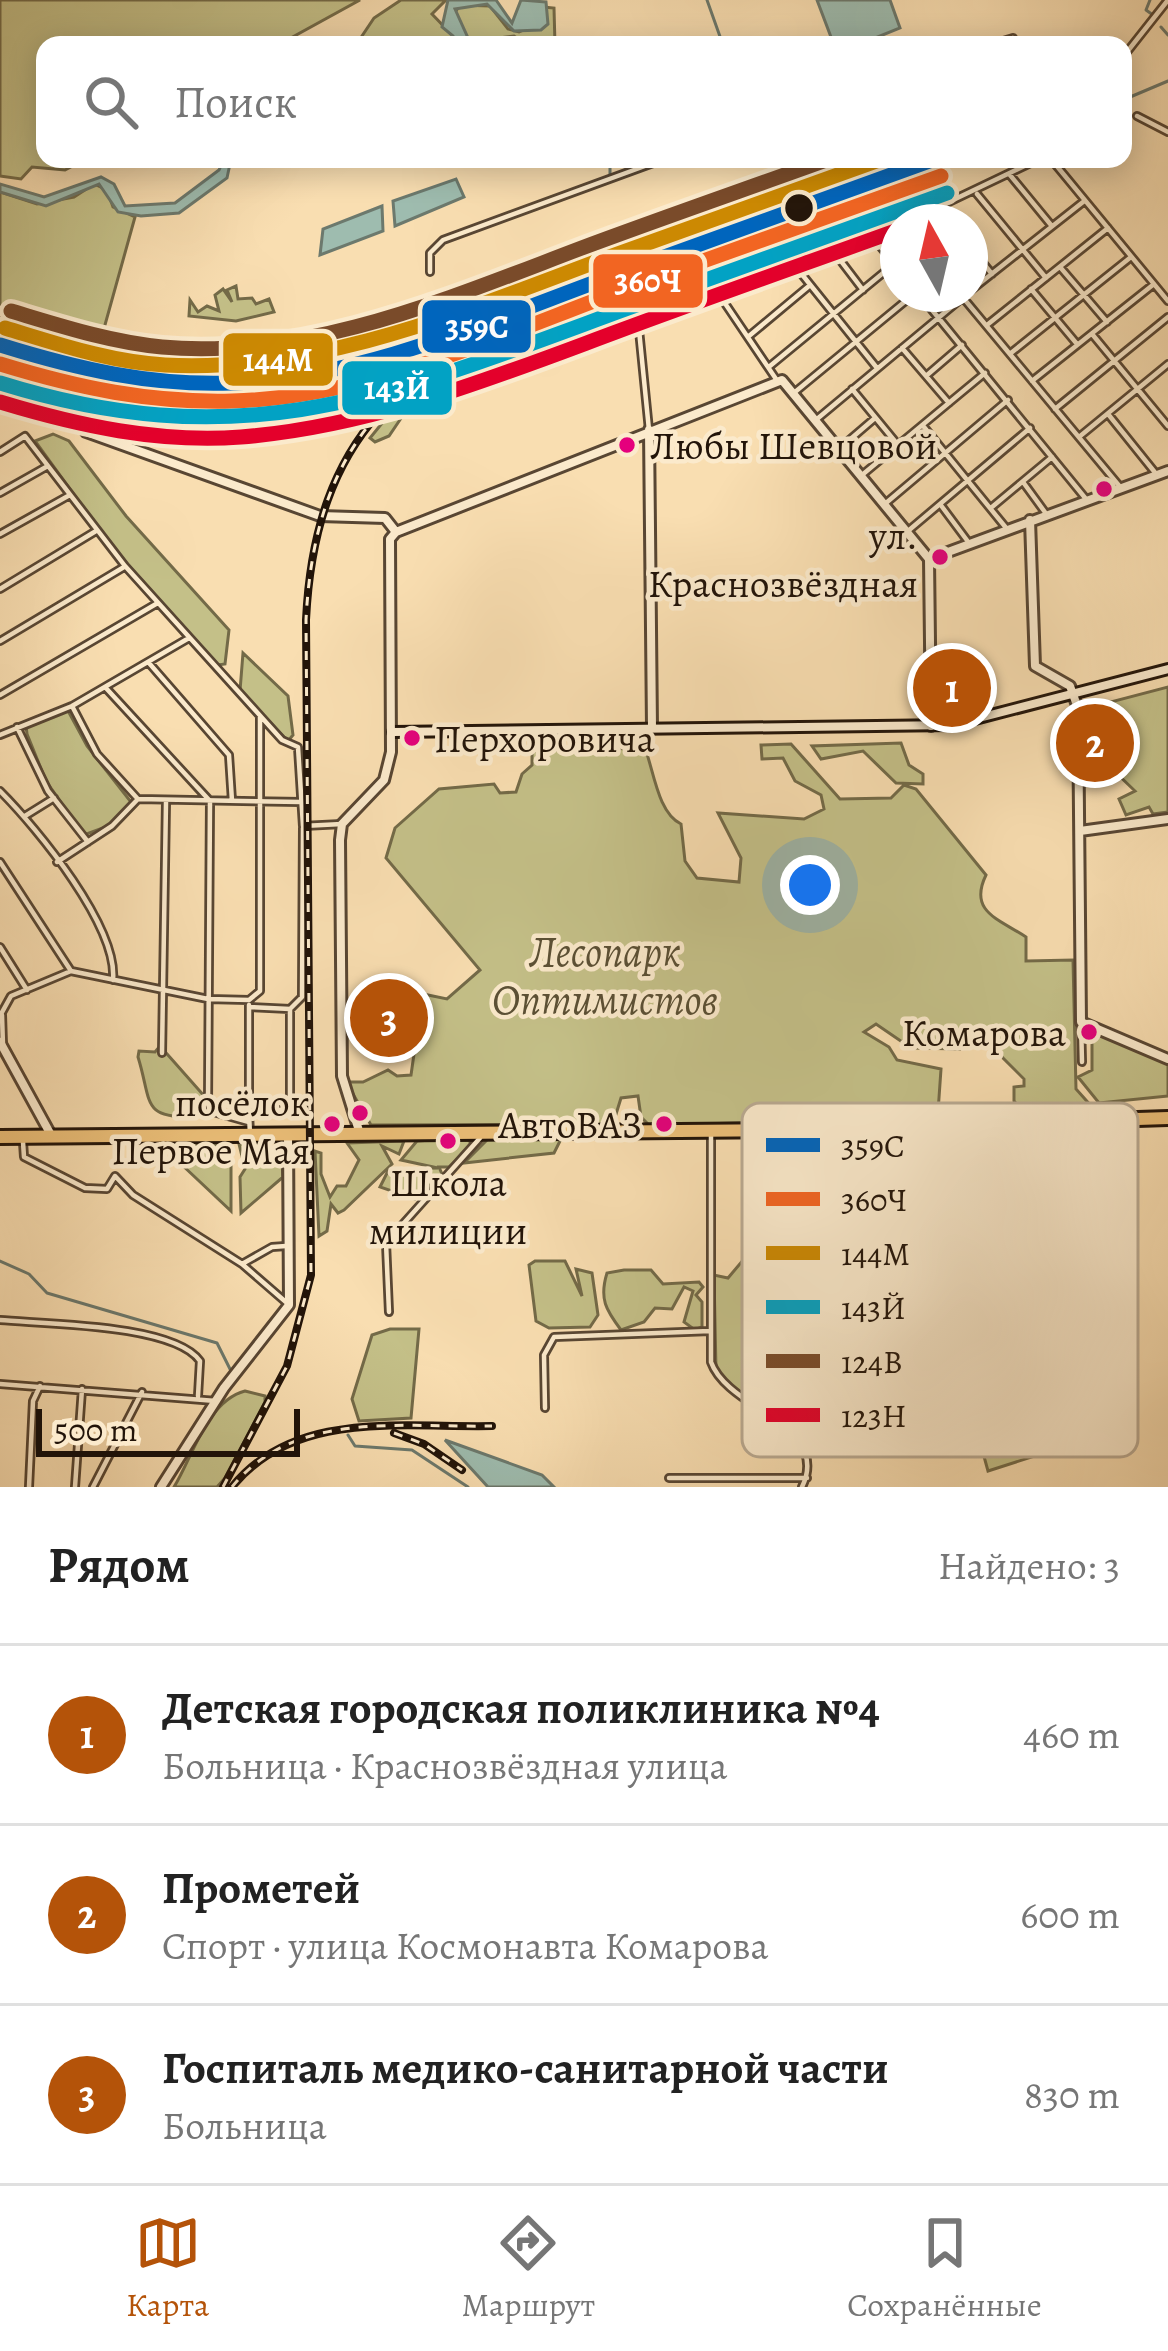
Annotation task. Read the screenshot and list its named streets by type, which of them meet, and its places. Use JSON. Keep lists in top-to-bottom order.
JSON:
{
  "parks": ["Лесопарк Оптимистов"],
  "places": [
    "Любы Шевцовой",
    "ул. Краснозвёздная",
    "Перхоровича",
    "Комарова",
    "посёлок Первое Мая",
    "АвтоВАЗ",
    "Школа милиции"
  ],
  "lines": [
    "transit line 359С",
    "transit line 144М",
    "transit line 124В",
    "transit line 360Ч",
    "transit line 143Й",
    "transit line 123Н"
  ],
  "legend": [
    "359С",
    "360Ч",
    "144М",
    "143Й",
    "124В",
    "123Н"
  ],
  "scale_bar": "500 m",
  "north": "top",
  "page": {
    "search": "Поиск",
    "pins": ["1", "2", "3"],
    "scale": "500 m",
    "heading": ["Рядом", "Найдено: 3"],
    "list": [
      {
        "mark": "1",
        "name": "Детская городская поликлиника №4",
        "note": "Больница · Краснозвёздная улица",
        "value": "460 m"
      },
      {
        "mark": "2",
        "name": "Прометей",
        "note": "Спорт · улица Космонавта Комарова",
        "value": "600 m"
      },
      {
        "mark": "3",
        "name": "Госпиталь медико-санитарной части",
        "note": "Больница",
        "value": "830 m"
      }
    ],
    "nav": ["Карта", "Маршрут", "Сохранённые"]
  }
}
